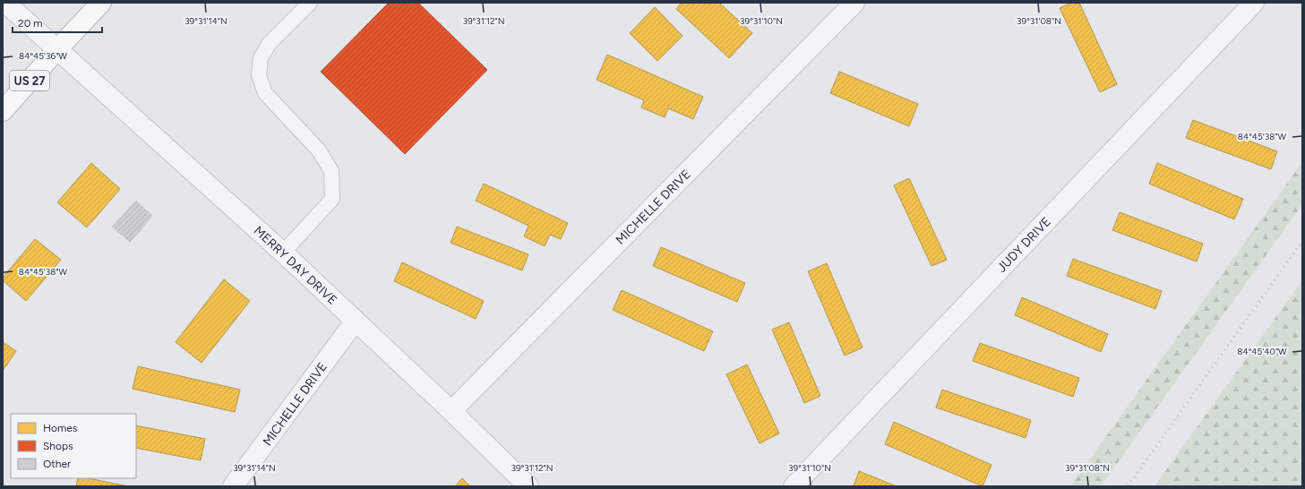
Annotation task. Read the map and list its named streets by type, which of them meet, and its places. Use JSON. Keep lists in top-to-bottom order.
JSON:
{
  "streets": {
    "highway": ["US 27"],
    "street": ["MICHELLE DRIVE", "JUDY DRIVE", "MERRY DAY DRIVE"]
  },
  "crossings": [
    ["US 27", "MERRY DAY DRIVE"],
    ["MICHELLE DRIVE", "MERRY DAY DRIVE"]
  ],
  "legend": ["Homes", "Shops", "Other"],
  "scale_bar": "20 m",
  "coordinates": [
    "39°31'14\"N",
    "39°31'12\"N",
    "39°31'10\"N",
    "39°31'08\"N",
    "84°45'36\"W",
    "84°45'38\"W",
    "84°45'40\"W"
  ]
}
